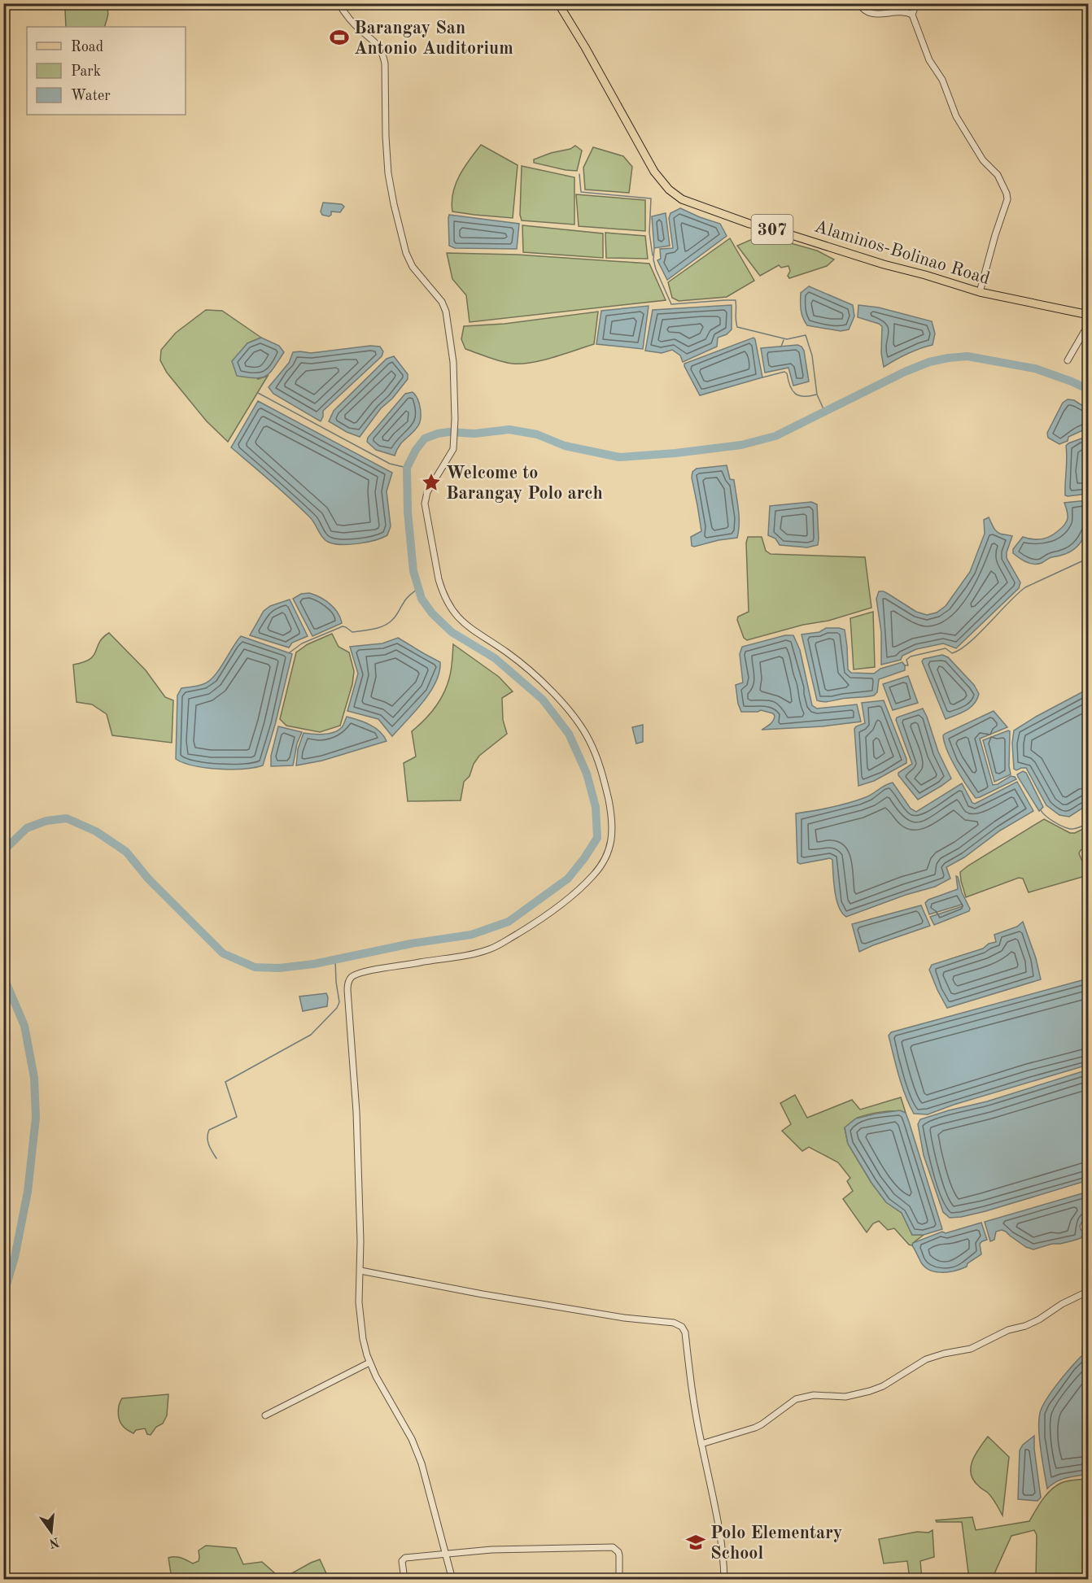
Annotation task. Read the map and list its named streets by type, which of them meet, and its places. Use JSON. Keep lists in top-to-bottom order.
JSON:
{
  "streets": {
    "main road": ["307", "Alaminos-Bolinao Road"]
  },
  "places": {
    "sports": ["Barangay San Antonio Auditorium"],
    "place": ["Welcome to Barangay Polo arch"],
    "school or university": ["Polo Elementary School"]
  },
  "legend": ["Road", "Park", "Water"],
  "north": "bottom"
}
